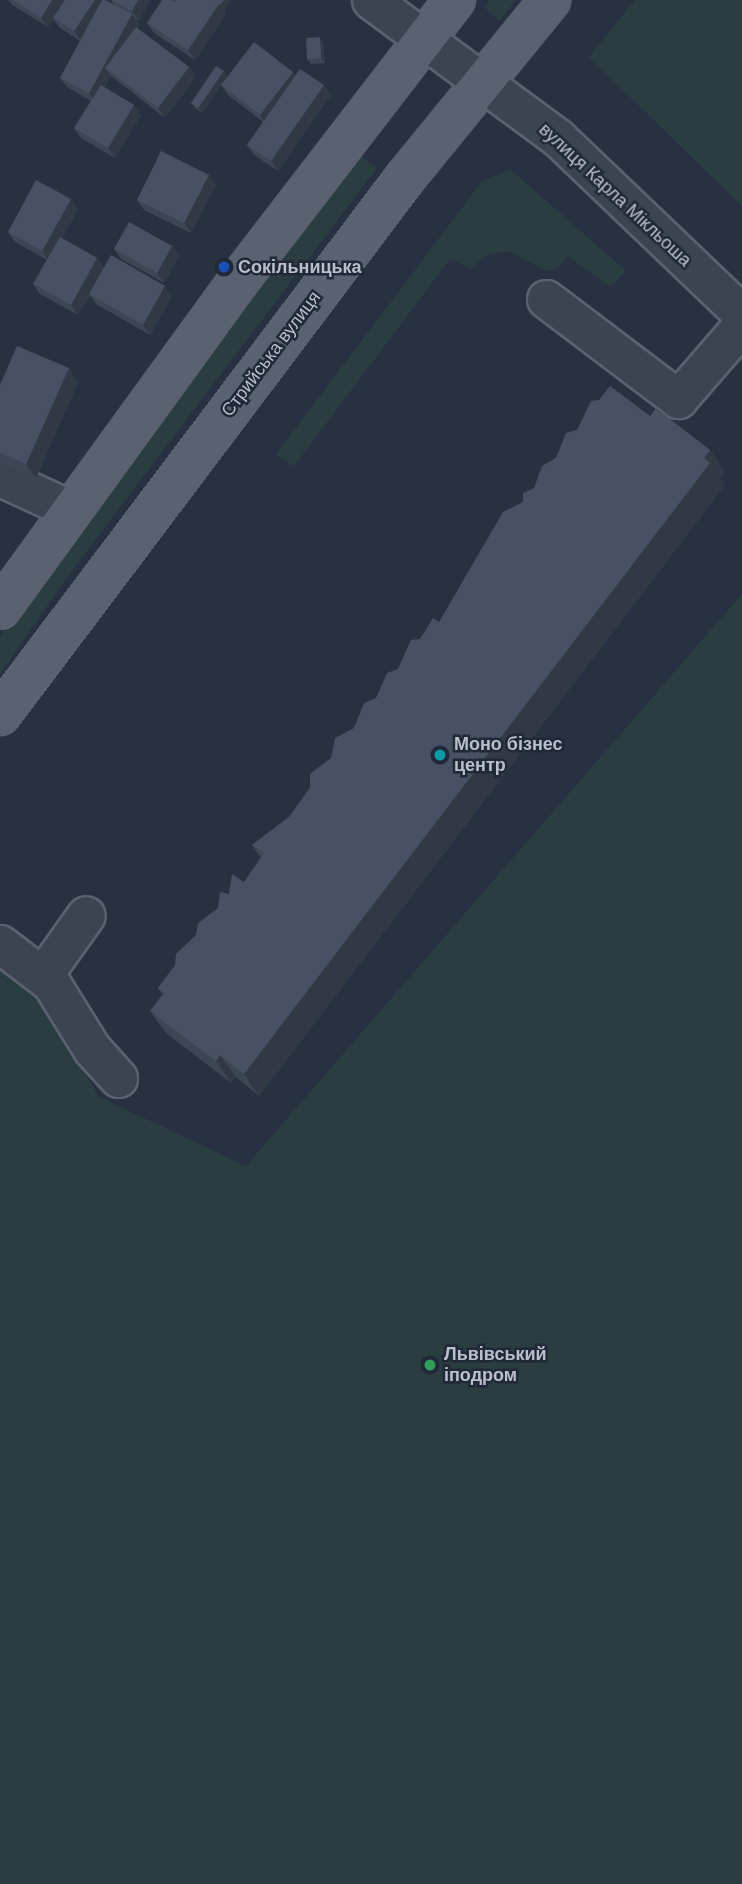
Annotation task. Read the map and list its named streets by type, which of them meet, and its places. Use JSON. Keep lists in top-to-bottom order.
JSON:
{
  "streets": {
    "main road": ["Стрийська вулиця"],
    "street": ["вулиця Карла Мікльоша"]
  },
  "crossings": [
    ["вулиця Карла Мікльоша", "Стрийська вулиця"]
  ],
  "places": ["Сокільницька", "Моно бізнес центр", "Львівський іподром"]
}
